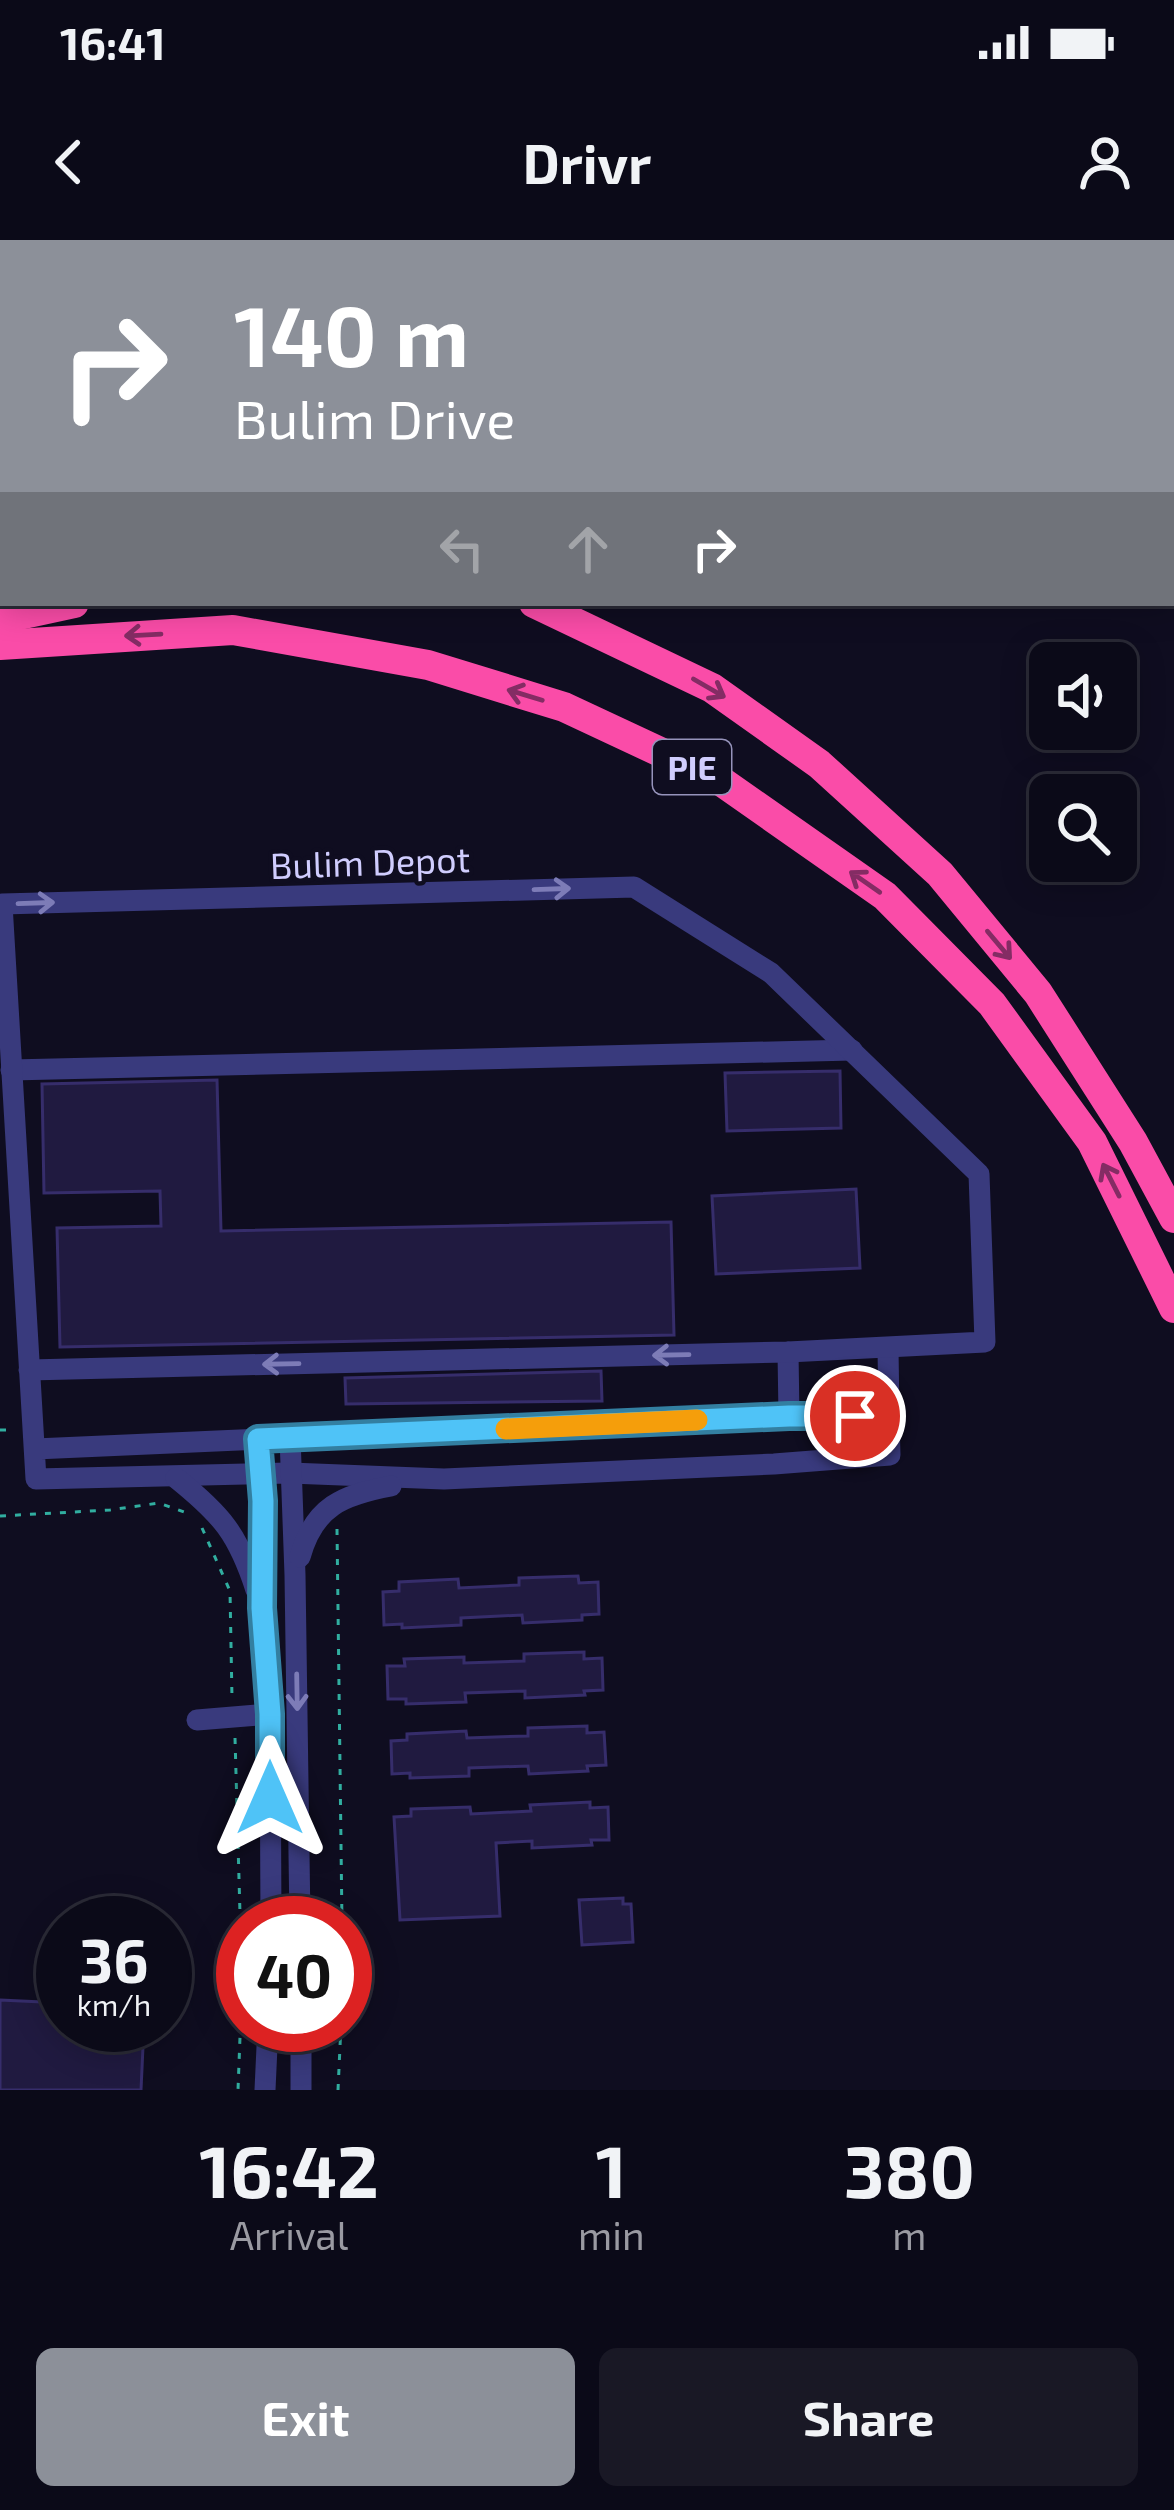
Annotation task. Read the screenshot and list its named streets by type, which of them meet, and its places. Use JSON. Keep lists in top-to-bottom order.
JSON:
{
  "streets": {
    "highway": ["PIE"],
    "street": ["Bulim Depot"]
  },
  "page": {
    "status": "16:41",
    "header": "Drivr",
    "turn": ["140 m", "Bulim Drive"],
    "speed": "36 km/h",
    "limit": "40",
    "eta": [
      "16:42",
      "Arrival",
      "1",
      "min",
      "380",
      "m"
    ],
    "buttons": ["Exit", "Share"]
  }
}
